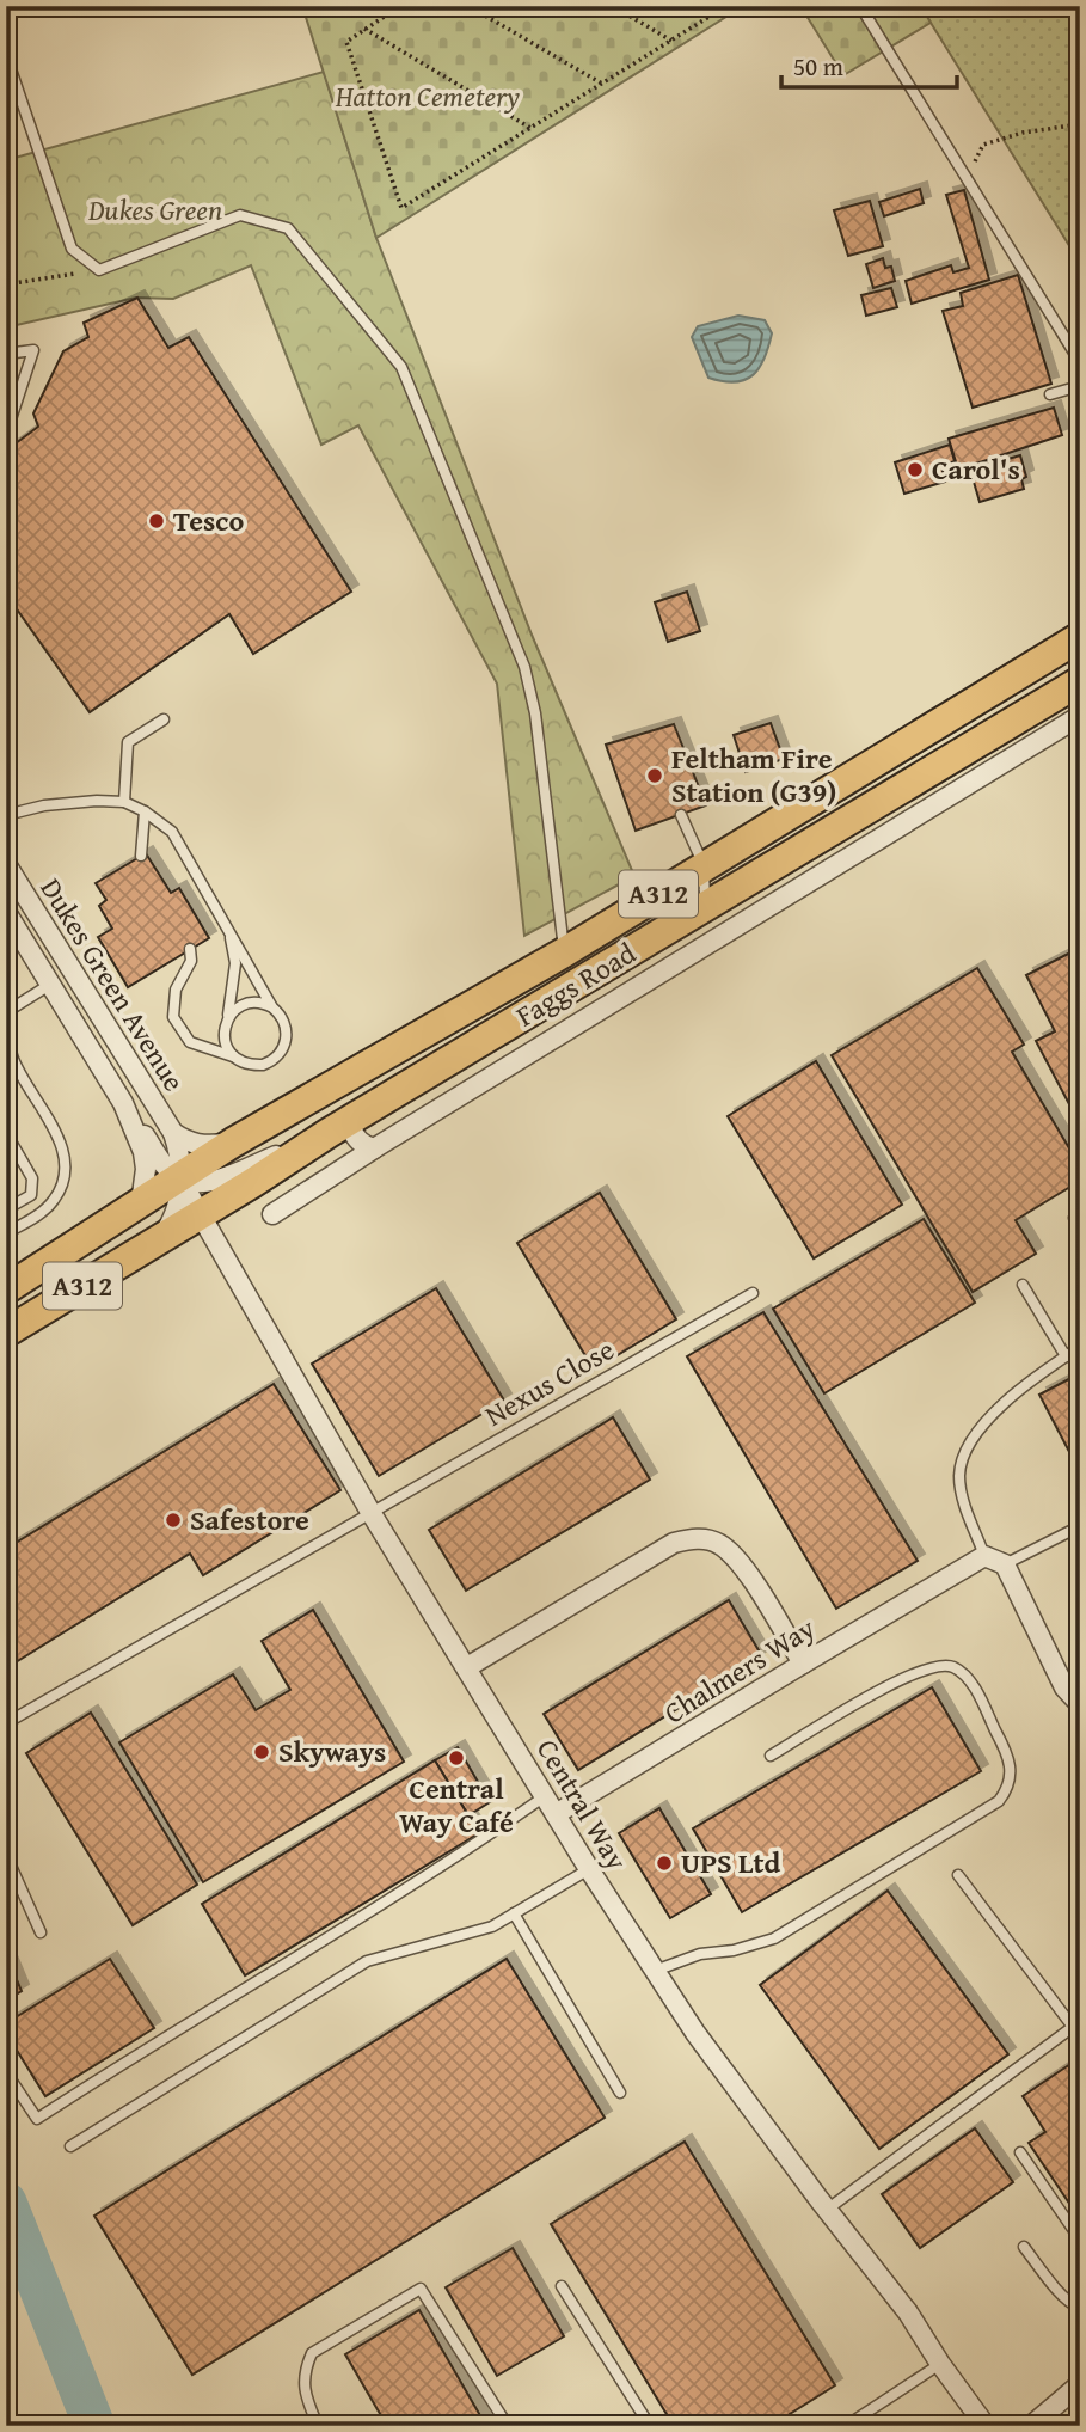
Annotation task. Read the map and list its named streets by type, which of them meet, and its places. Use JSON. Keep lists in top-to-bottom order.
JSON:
{
  "streets": {
    "main road": ["A312", "Faggs Road"],
    "street": ["Dukes Green Avenue", "Chalmers Way", "Central Way"],
    "lane": ["Nexus Close"]
  },
  "crossings": [
    ["Dukes Green Avenue", "Faggs Road"],
    ["Dukes Green Avenue", "Central Way"],
    ["Faggs Road", "Central Way"],
    ["Nexus Close", "Central Way"],
    ["Chalmers Way", "Central Way"]
  ],
  "parks": ["Hatton Cemetery", "Dukes Green"],
  "places": [
    "Carol's",
    "Tesco",
    "Feltham Fire Station (G39)",
    "Safestore",
    "Skyways",
    "Central Way Café",
    "UPS Ltd"
  ],
  "scale_bar": "50 m"
}
